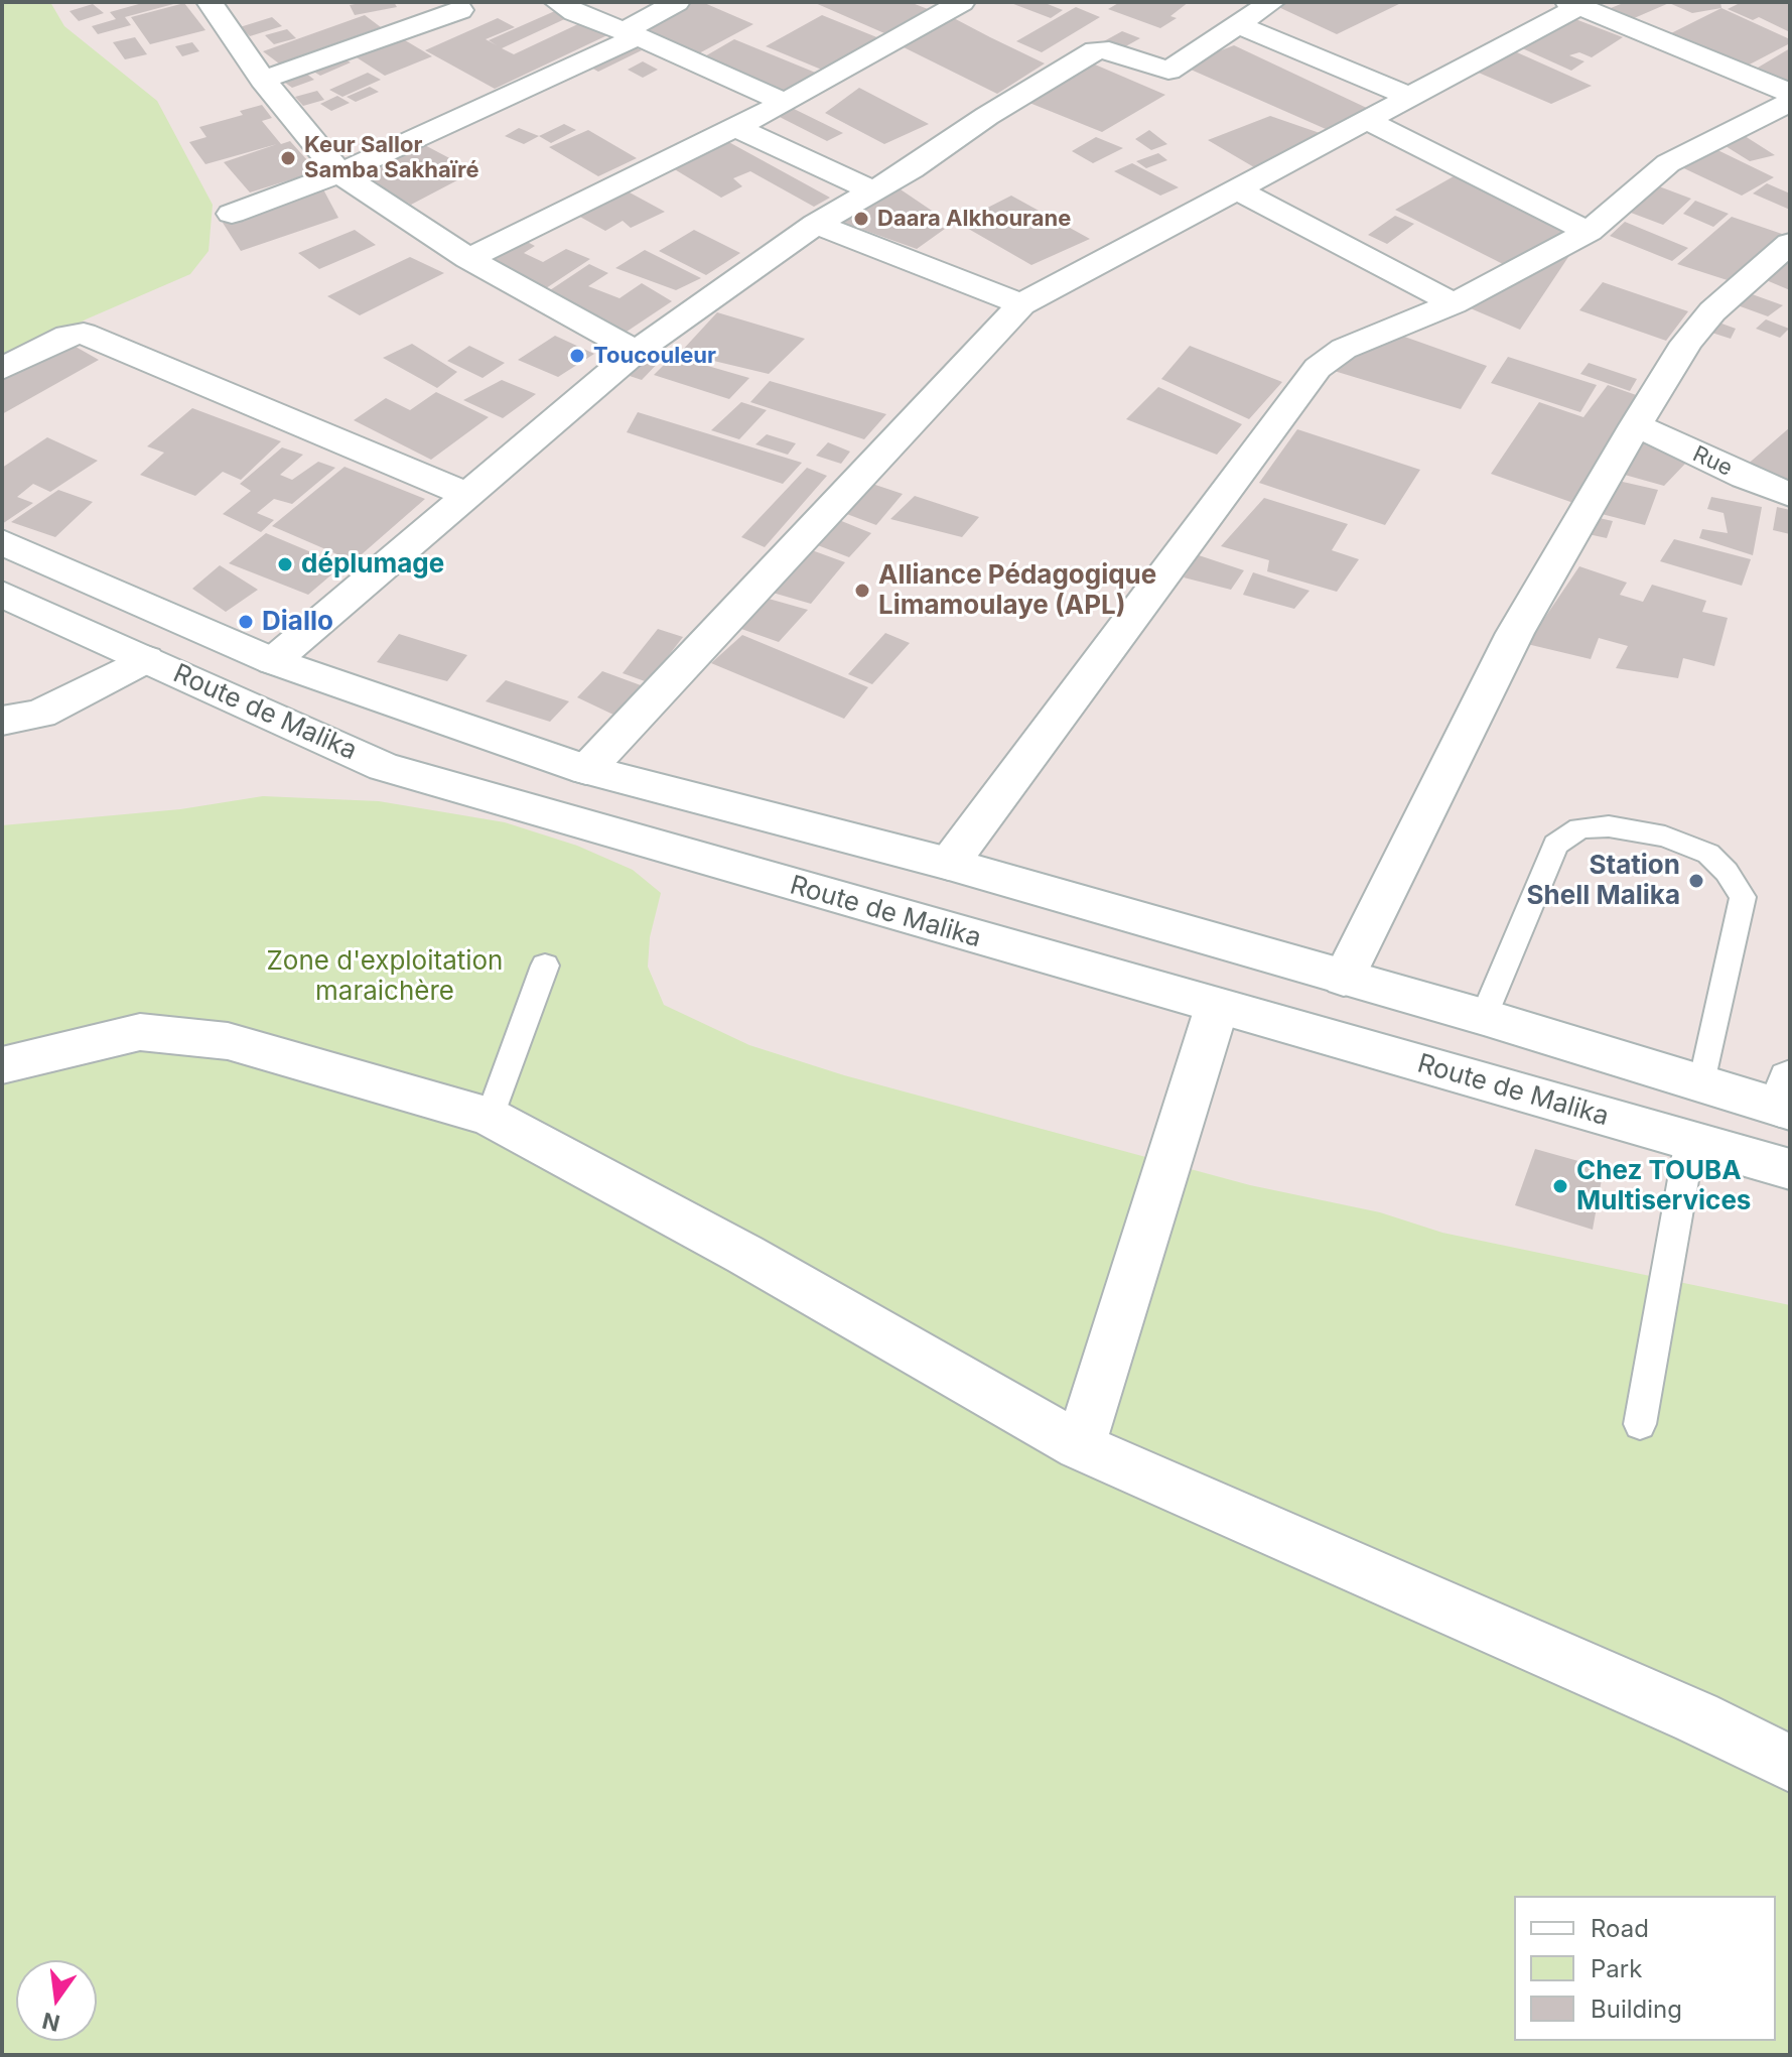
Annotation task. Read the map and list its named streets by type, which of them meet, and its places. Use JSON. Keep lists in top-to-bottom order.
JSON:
{
  "streets": {
    "street": ["Rue", "Route de Malika"]
  },
  "parks": ["Zone d'exploitation maraichère"],
  "places": [
    "Keur Sallor Samba Sakhaïré",
    "Daara Alkhourane",
    "Toucouleur",
    "déplumage",
    "Alliance Pédagogique Limamoulaye (APL)",
    "Diallo",
    "Station Shell Malika",
    "Chez TOUBA Multiservices"
  ],
  "legend": ["Road", "Park", "Building"],
  "north": "bottom"
}
